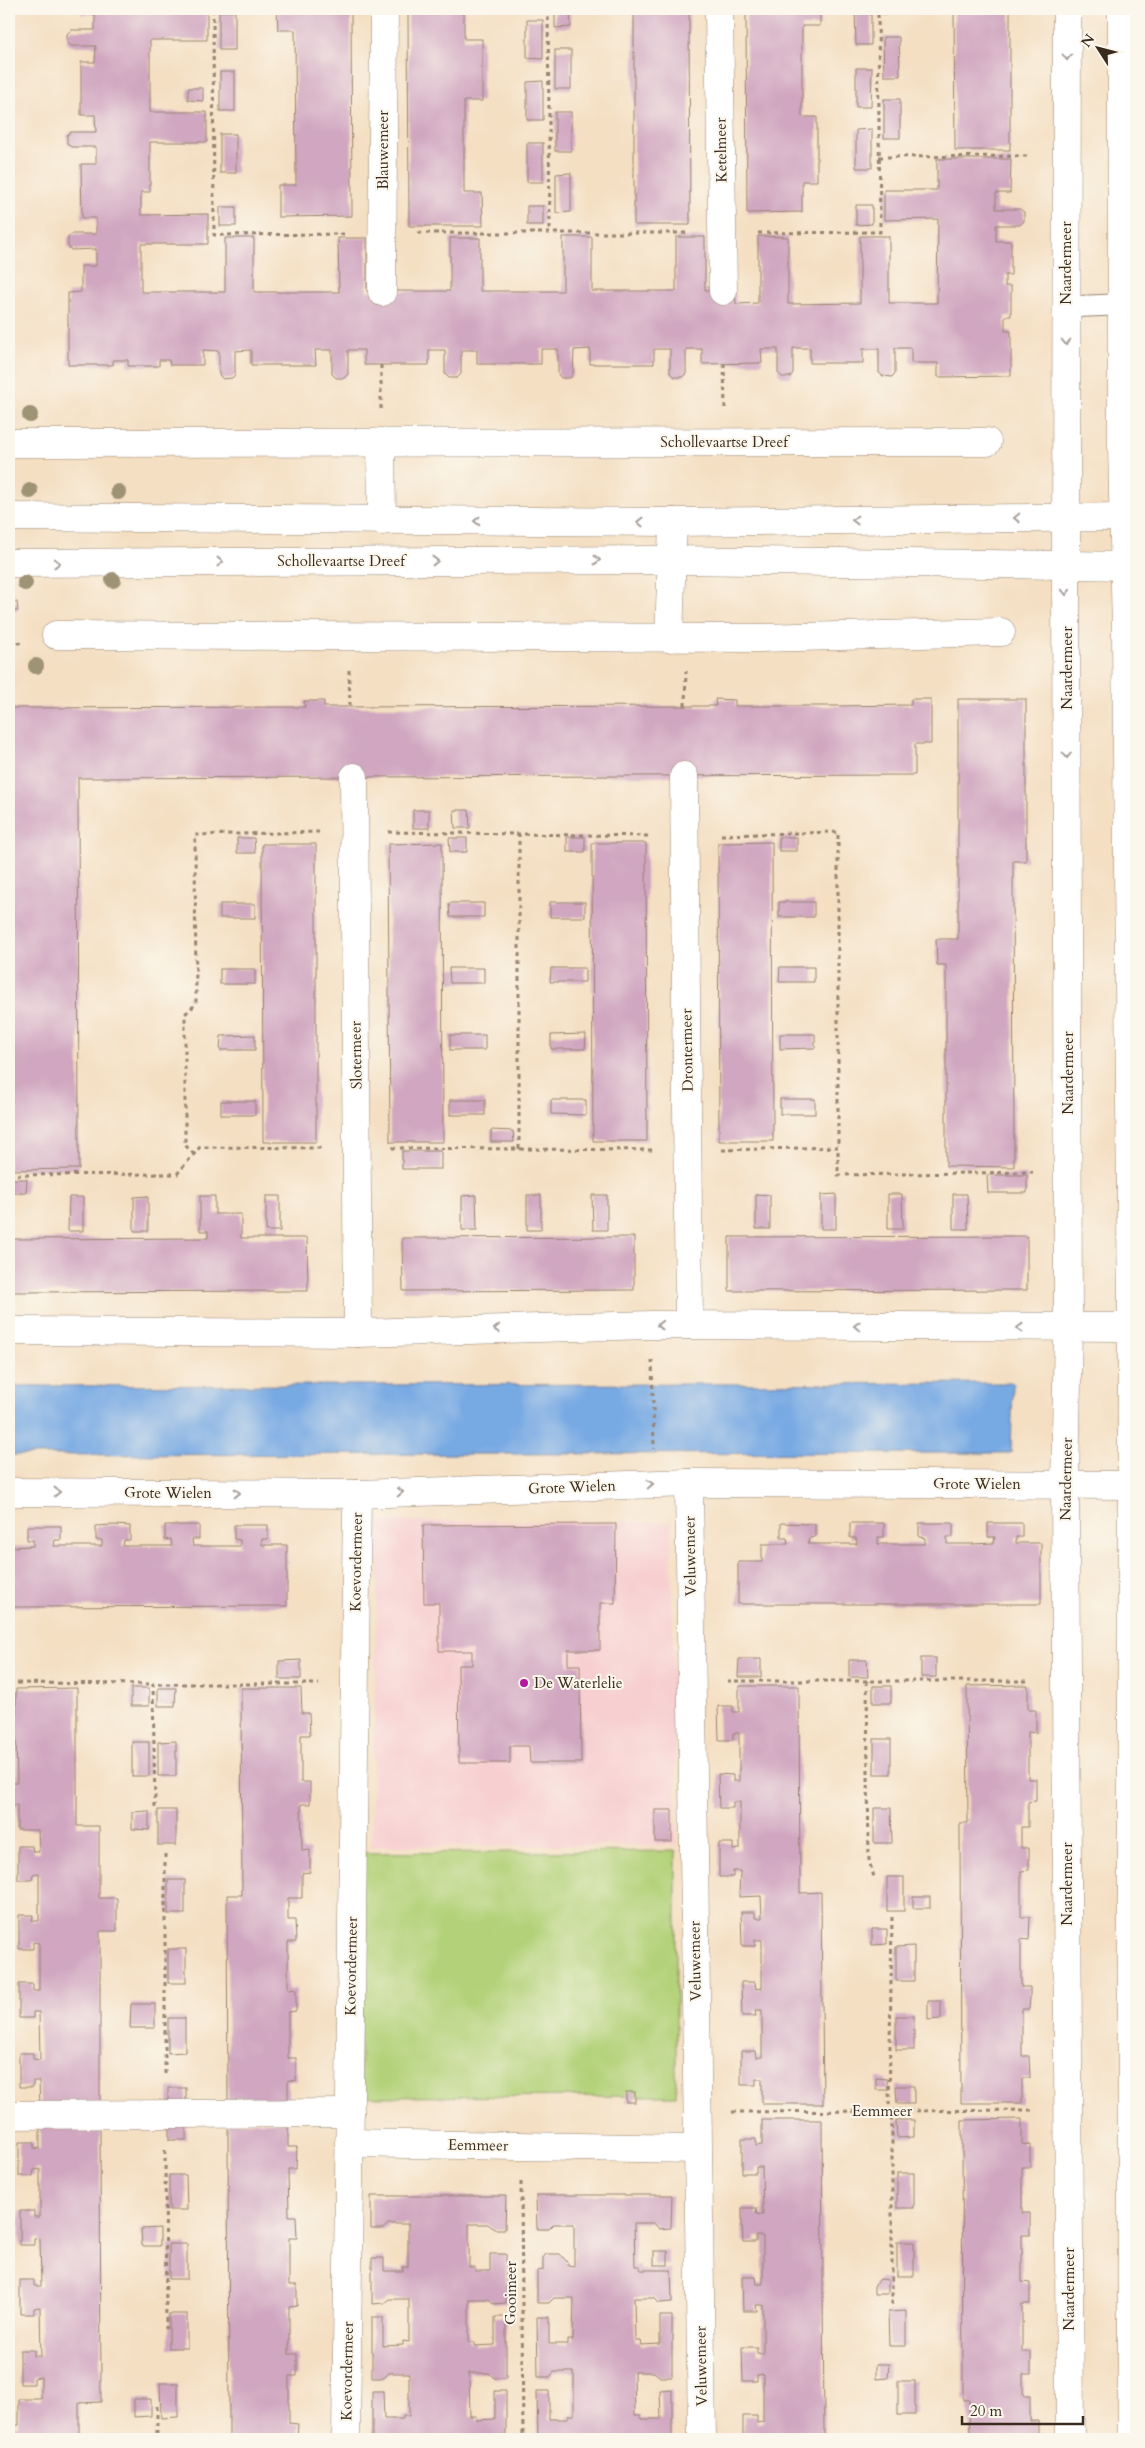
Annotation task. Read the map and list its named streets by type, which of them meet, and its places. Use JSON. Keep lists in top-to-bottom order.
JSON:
{
  "streets": {
    "street": [
      "Blauwemeer",
      "Ketelmeer",
      "Naardermeer",
      "Schollevaartse Dreef",
      "Drontermeer",
      "Slotermeer",
      "Grote Wielen",
      "Veluwemeer",
      "Koevordermeer",
      "Eemmeer"
    ],
    "path": ["Gooimeer"]
  },
  "crossings": [
    ["Naardermeer", "Schollevaartse Dreef"],
    ["Naardermeer", "Grote Wielen"],
    ["Naardermeer", "Eemmeer"],
    ["Grote Wielen", "Veluwemeer"],
    ["Grote Wielen", "Koevordermeer"],
    ["Veluwemeer", "Eemmeer"],
    ["Koevordermeer", "Eemmeer"],
    ["Eemmeer", "Gooimeer"]
  ],
  "places": ["De Waterlelie"],
  "scale_bar": "20 m",
  "north": "top left"
}
